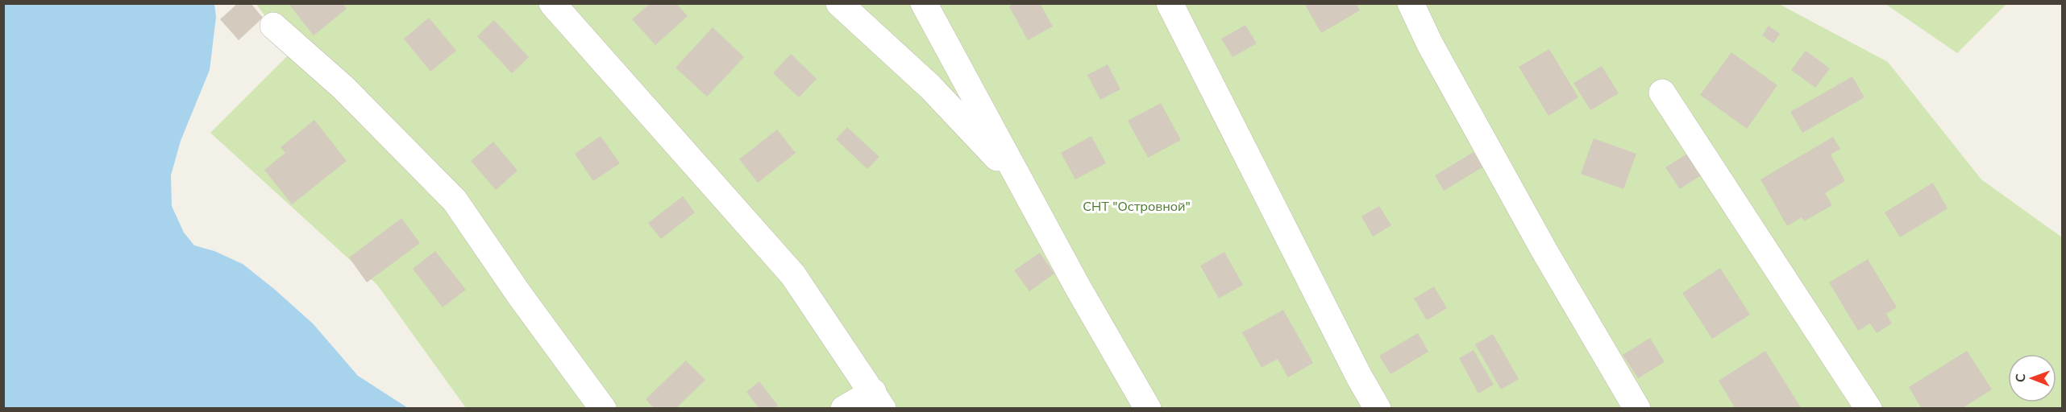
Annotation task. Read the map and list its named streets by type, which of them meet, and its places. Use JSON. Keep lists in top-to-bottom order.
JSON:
{
  "parks": ["СНТ \"Островной\""],
  "north": "left"
}
